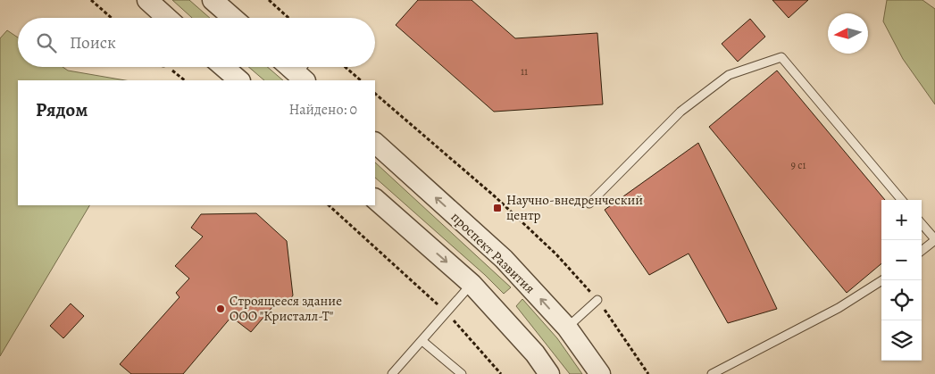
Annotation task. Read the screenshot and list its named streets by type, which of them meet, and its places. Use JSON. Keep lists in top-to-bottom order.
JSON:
{
  "streets": {
    "street": ["проспект Развития"]
  },
  "places": {
    "transit": ["Научно-внедренческий центр"],
    "other": ["Строящееся здание ООО \"Кристалл-Т\""]
  },
  "house_numbers": ["11", "9 с1"],
  "north": "left",
  "page": {
    "search": "Поиск",
    "heading": ["Рядом", "Найдено: 0"],
    "map_buttons": ["+", "−"]
  }
}
